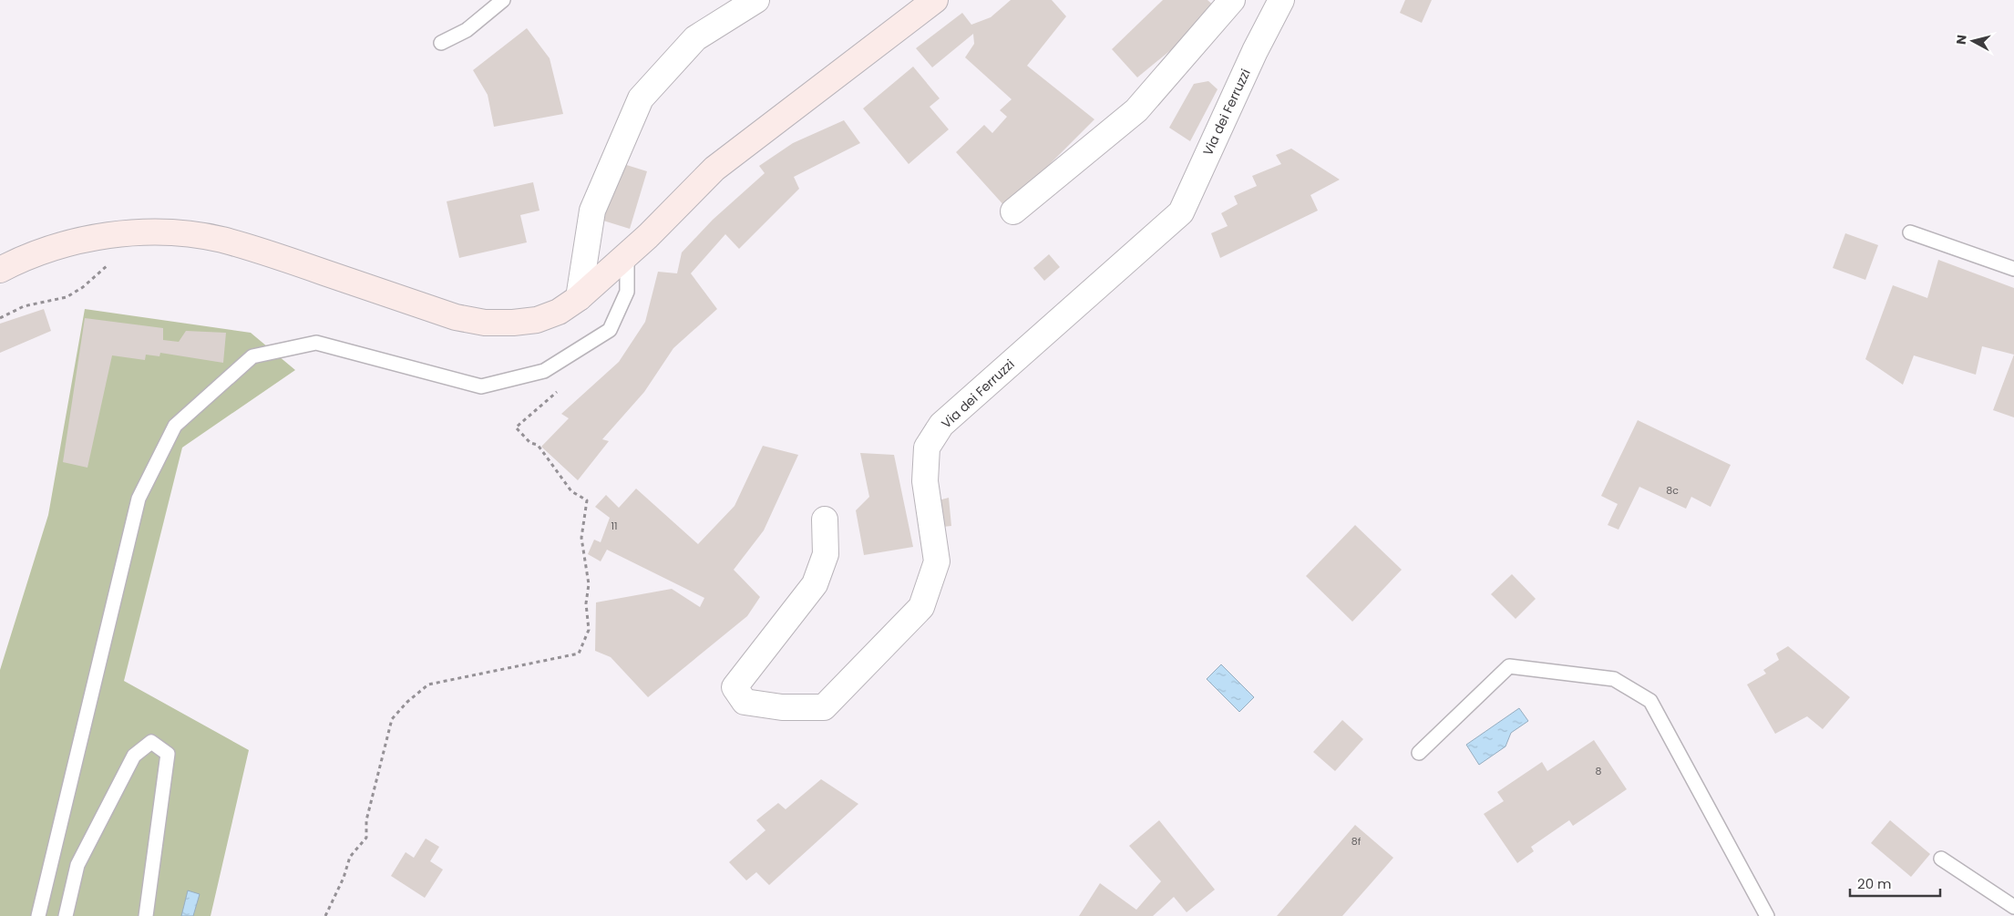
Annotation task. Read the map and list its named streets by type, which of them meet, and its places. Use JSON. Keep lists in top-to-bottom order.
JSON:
{
  "streets": {
    "street": ["Via dei Ferruzzi"]
  },
  "house_numbers": [
    "8c",
    "11",
    "8",
    "8f"
  ],
  "scale_bar": "20 m",
  "north": "left"
}
